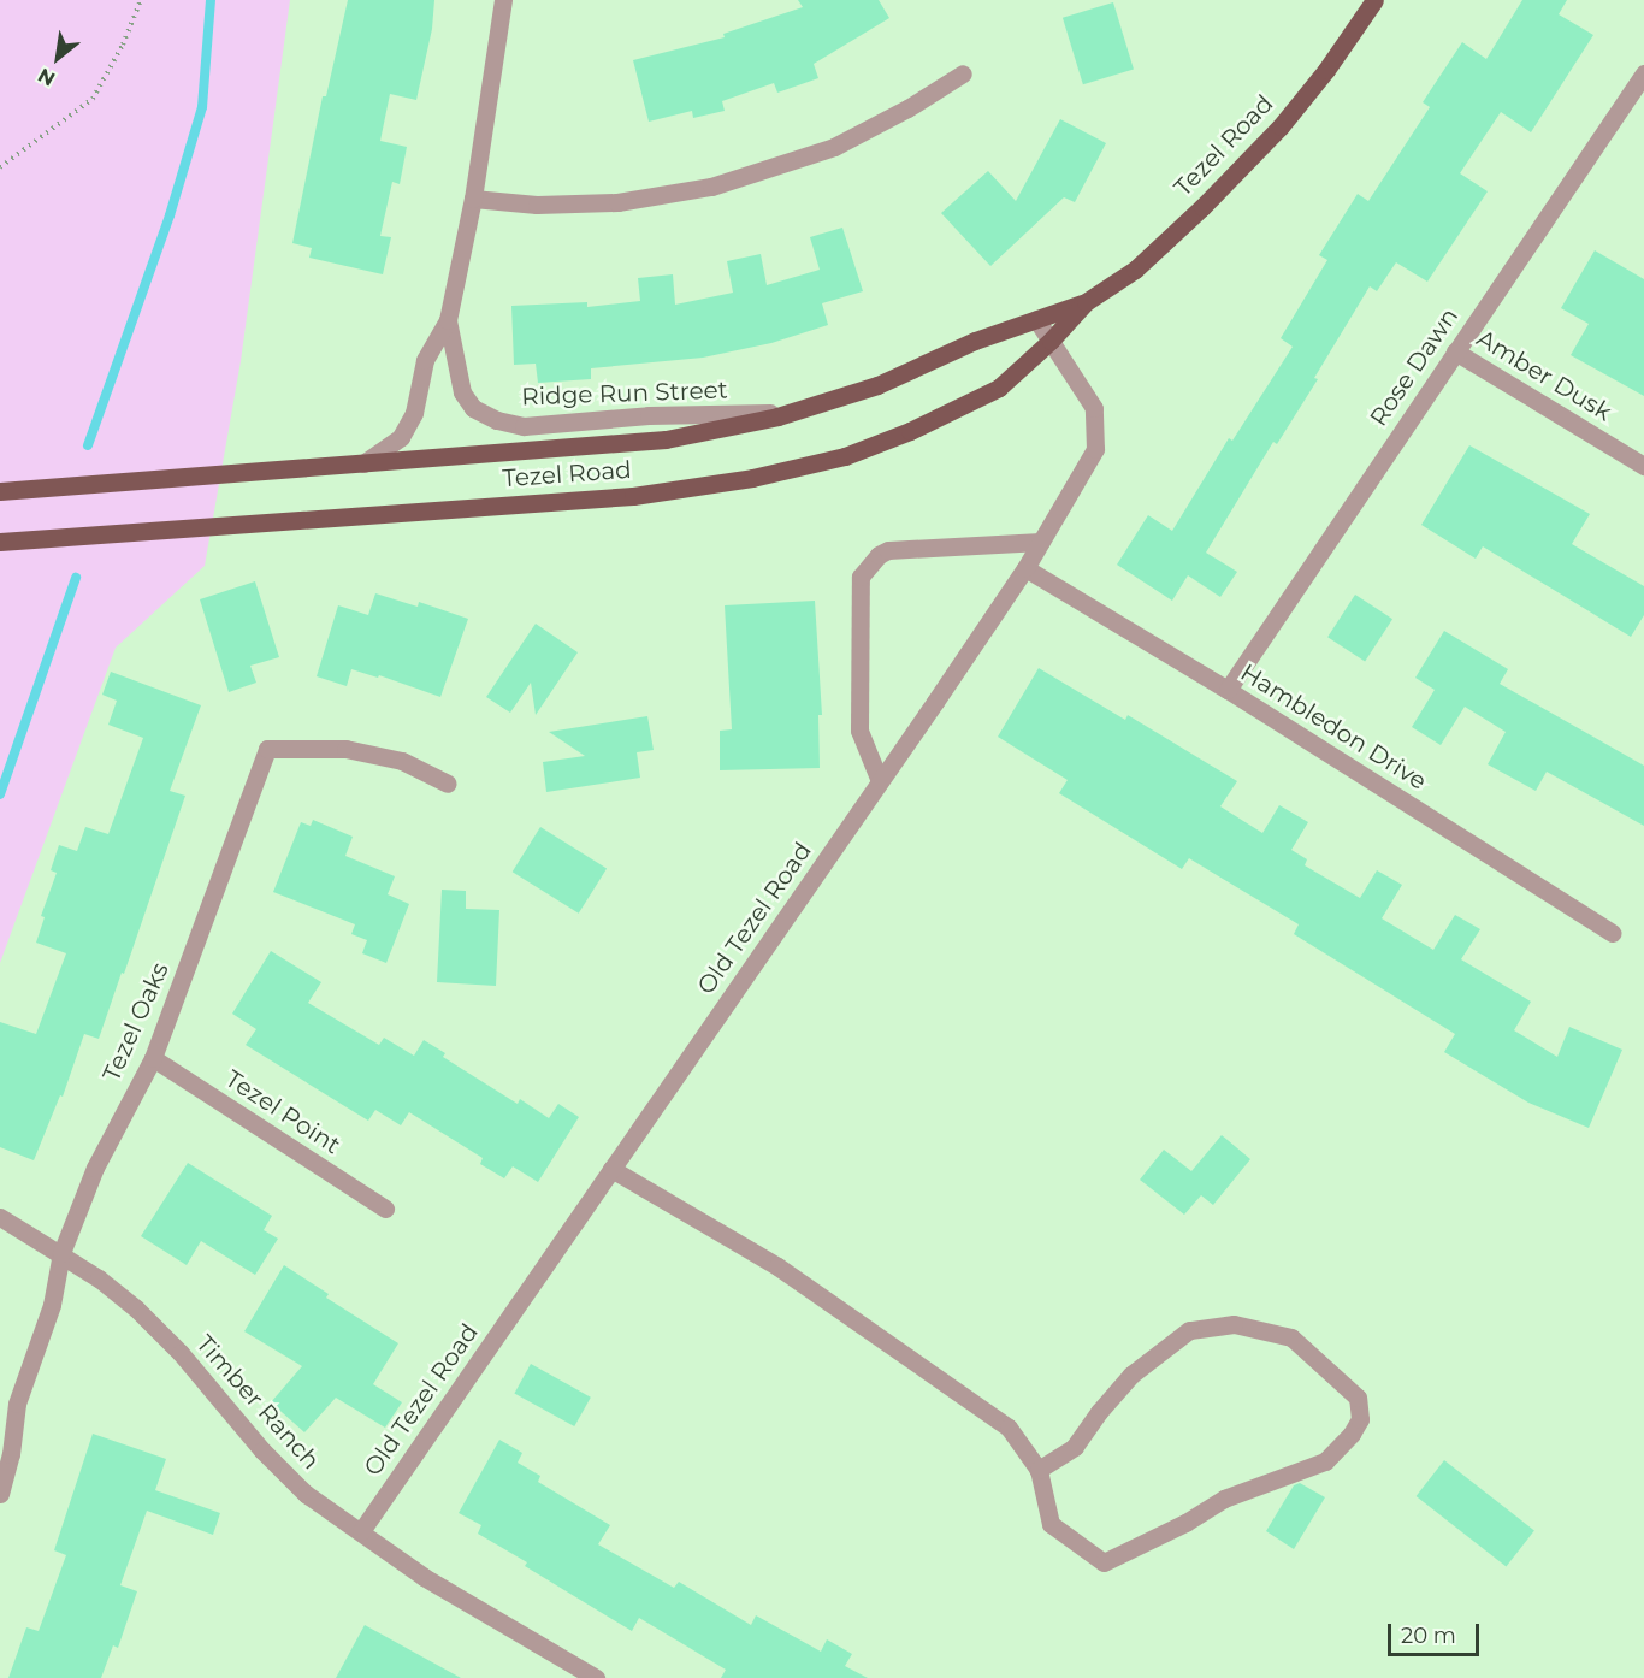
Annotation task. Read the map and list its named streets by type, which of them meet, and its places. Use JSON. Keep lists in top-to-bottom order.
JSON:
{
  "streets": {
    "main road": ["Tezel Road"],
    "street": [
      "Rose Dawn",
      "Amber Dusk",
      "Ridge Run Street",
      "Hambledon Drive",
      "Old Tezel Road",
      "Tezel Oaks",
      "Tezel Point",
      "Timber Ranch"
    ]
  },
  "crossings": [
    ["Tezel Road", "Ridge Run Street"],
    ["Tezel Road", "Old Tezel Road"],
    ["Rose Dawn", "Amber Dusk"],
    ["Rose Dawn", "Hambledon Drive"],
    ["Hambledon Drive", "Old Tezel Road"],
    ["Old Tezel Road", "Timber Ranch"],
    ["Tezel Oaks", "Tezel Point"],
    ["Tezel Oaks", "Timber Ranch"]
  ],
  "scale_bar": "20 m",
  "north": "bottom left"
}
